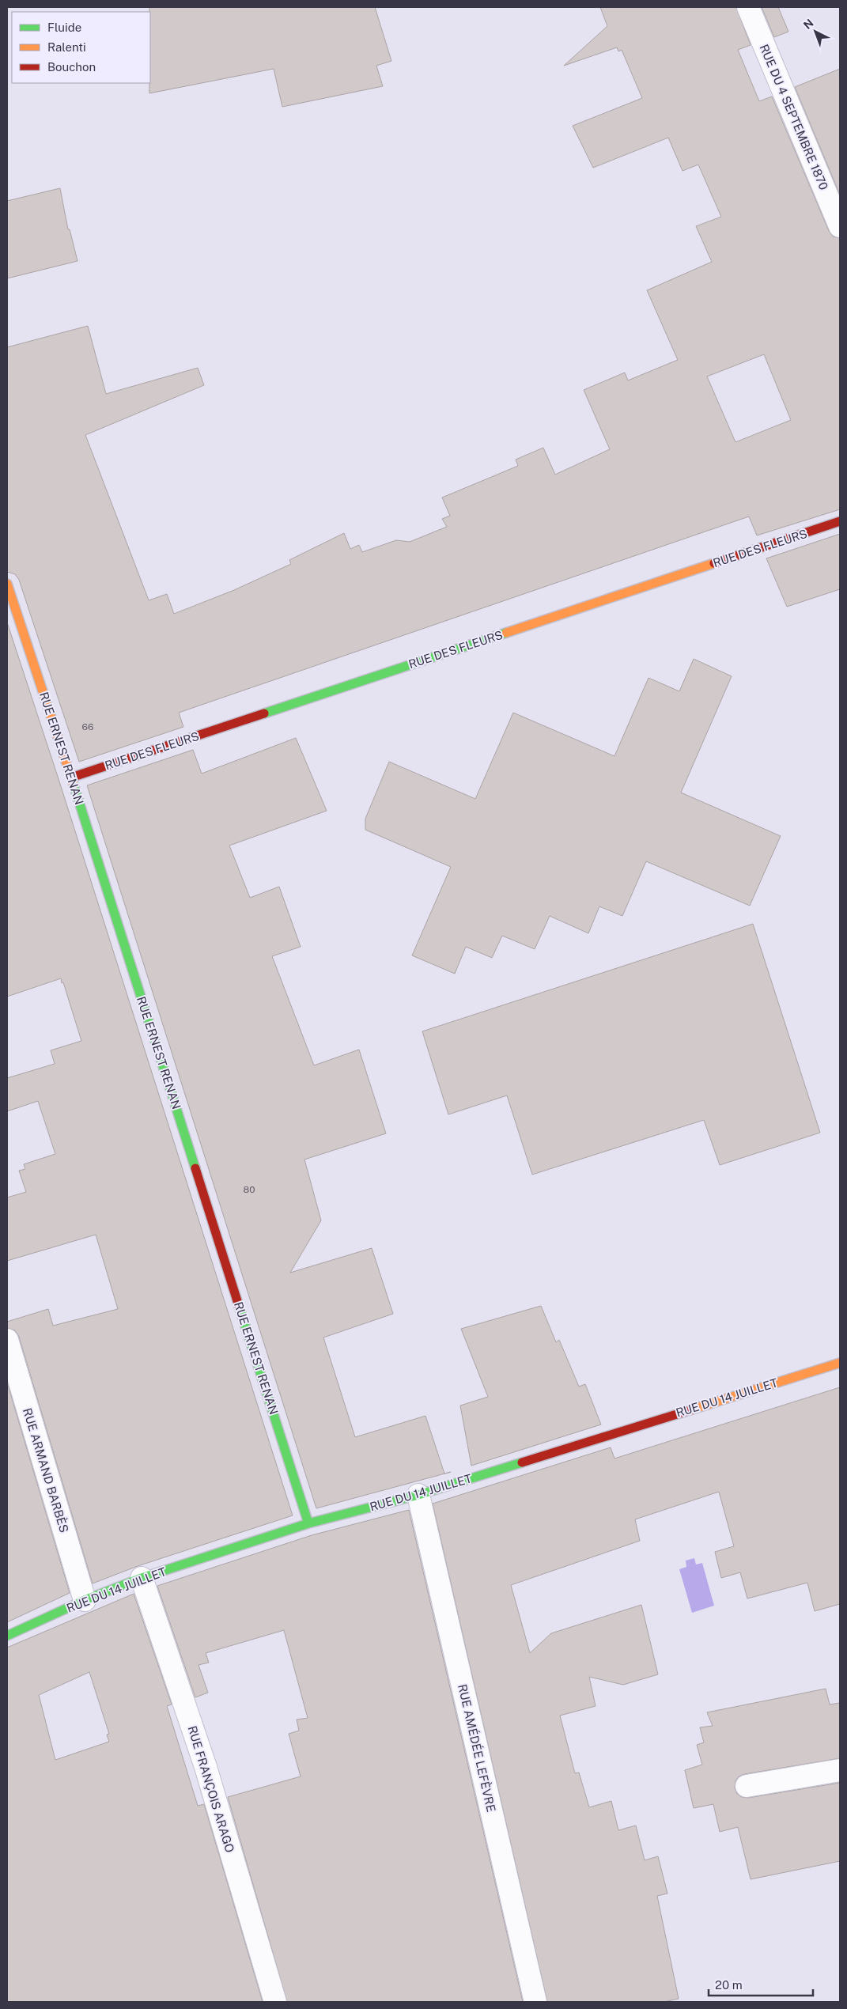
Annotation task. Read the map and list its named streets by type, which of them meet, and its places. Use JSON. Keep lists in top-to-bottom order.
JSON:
{
  "streets": {
    "street": [
      "RUE DU 4 SEPTEMBRE 1870",
      "RUE DES FLEURS",
      "RUE ERNEST RENAN",
      "RUE DU 14 JUILLET",
      "RUE ARMAND BARBÈS",
      "RUE AMÉDÉE LEFÈVRE",
      "RUE FRANÇOIS ARAGO"
    ]
  },
  "crossings": [
    ["RUE DES FLEURS", "RUE ERNEST RENAN"],
    ["RUE ERNEST RENAN", "RUE DU 14 JUILLET"],
    ["RUE DU 14 JUILLET", "RUE ARMAND BARBÈS"],
    ["RUE DU 14 JUILLET", "RUE AMÉDÉE LEFÈVRE"],
    ["RUE DU 14 JUILLET", "RUE FRANÇOIS ARAGO"]
  ],
  "house_numbers": ["66", "80"],
  "legend": ["Fluide", "Ralenti", "Bouchon"],
  "scale_bar": "20 m",
  "north": "top left"
}
